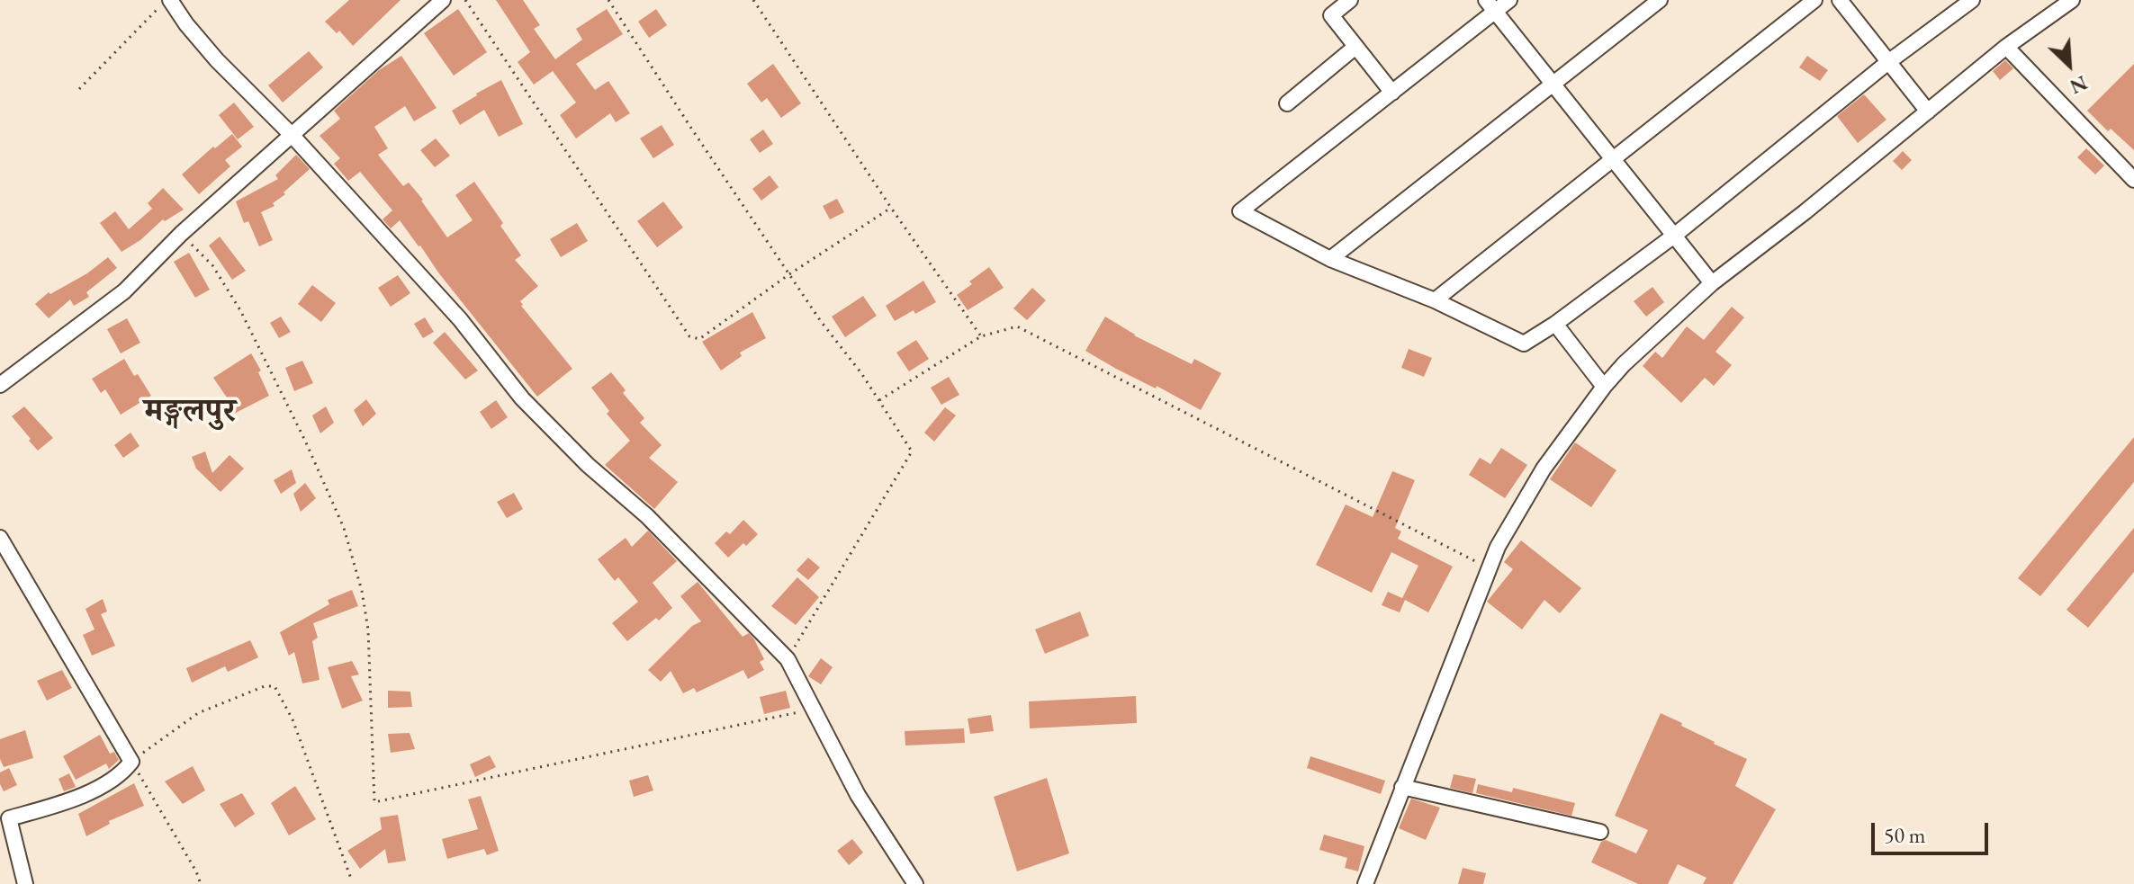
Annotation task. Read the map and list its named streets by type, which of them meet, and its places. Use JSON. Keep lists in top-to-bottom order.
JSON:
{
  "districts": ["मङ्गलपुर"],
  "scale_bar": "50 m",
  "north": "bottom right"
}
